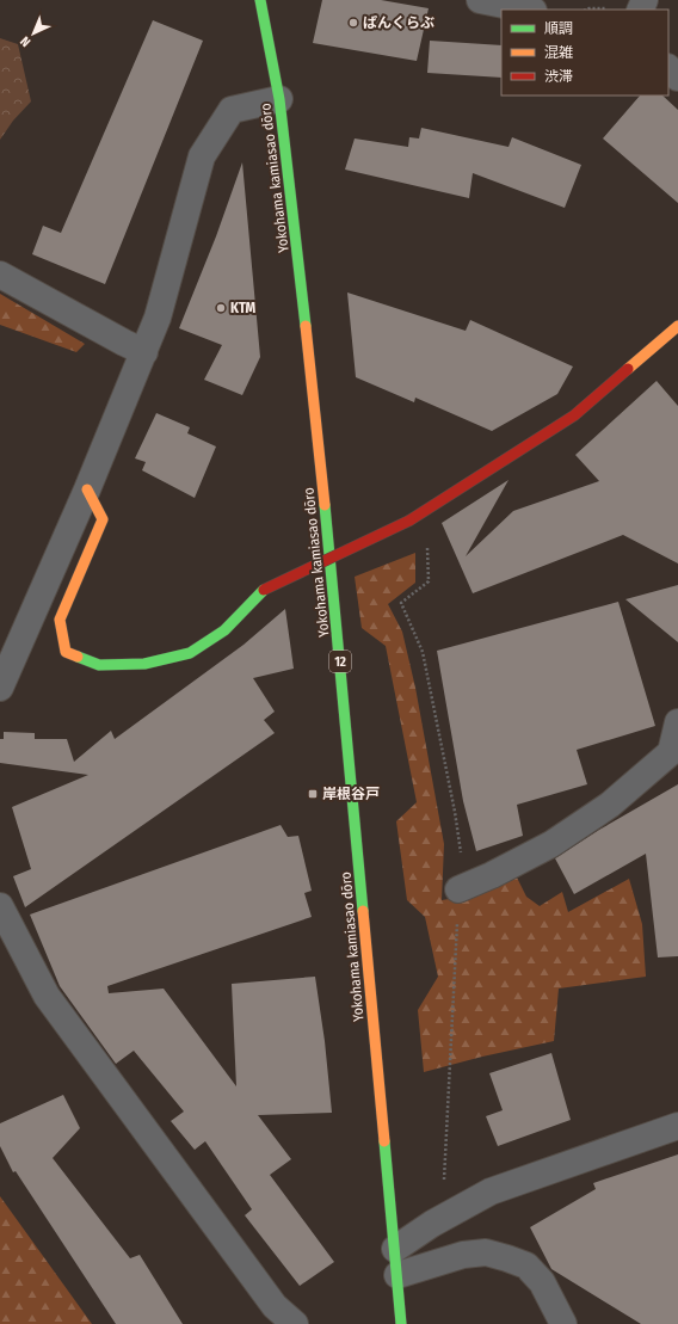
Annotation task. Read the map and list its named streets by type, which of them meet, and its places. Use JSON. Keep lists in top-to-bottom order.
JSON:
{
  "streets": {
    "main road": ["Yokohama kamiasao dōro", "12"]
  },
  "places": {
    "other": ["ぱんくらぶ", "KTM"],
    "transit": ["岸根谷戸"]
  },
  "legend": ["順調", "混雑", "渋滞"],
  "north": "bottom left"
}
